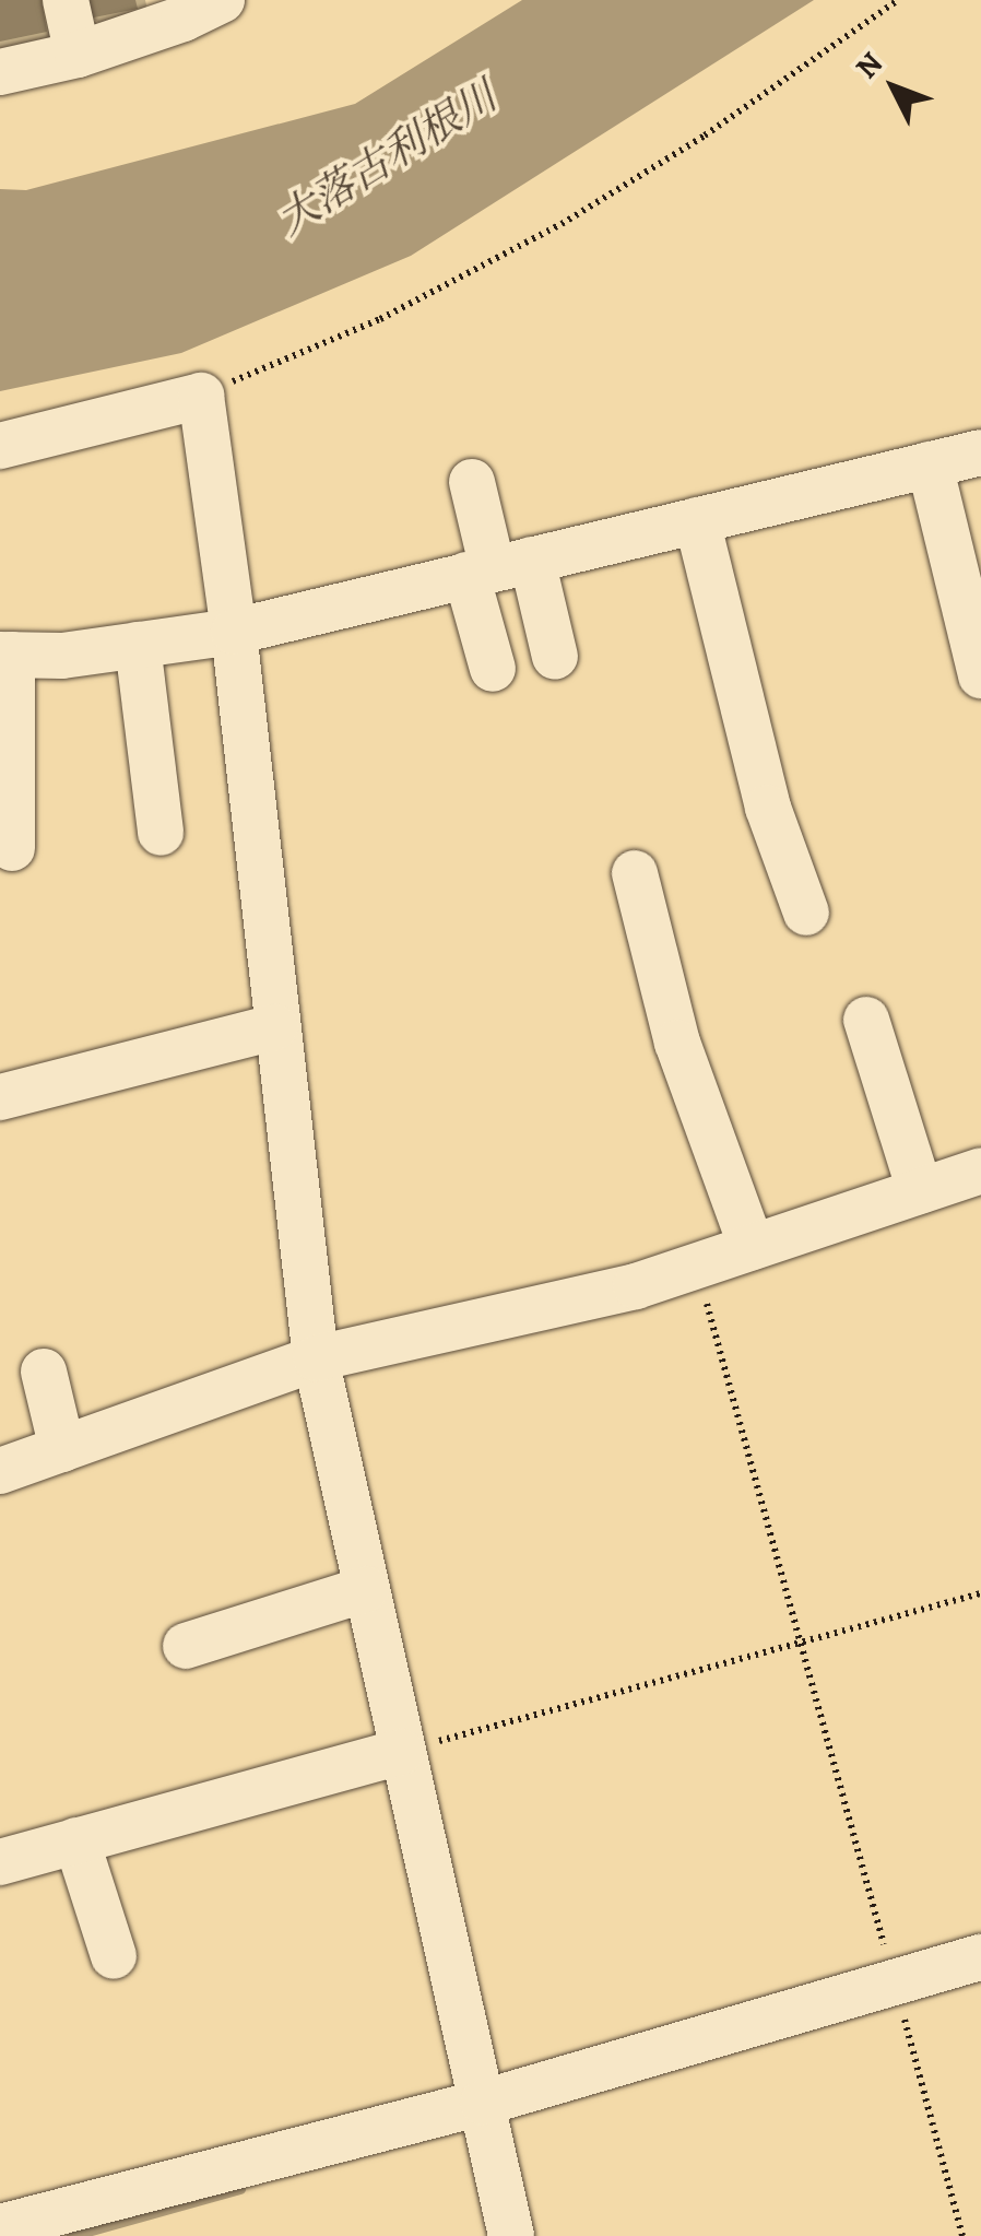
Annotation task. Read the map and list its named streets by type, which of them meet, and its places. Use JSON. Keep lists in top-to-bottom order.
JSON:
{
  "water": ["大落古利根川"],
  "north": "top left"
}
